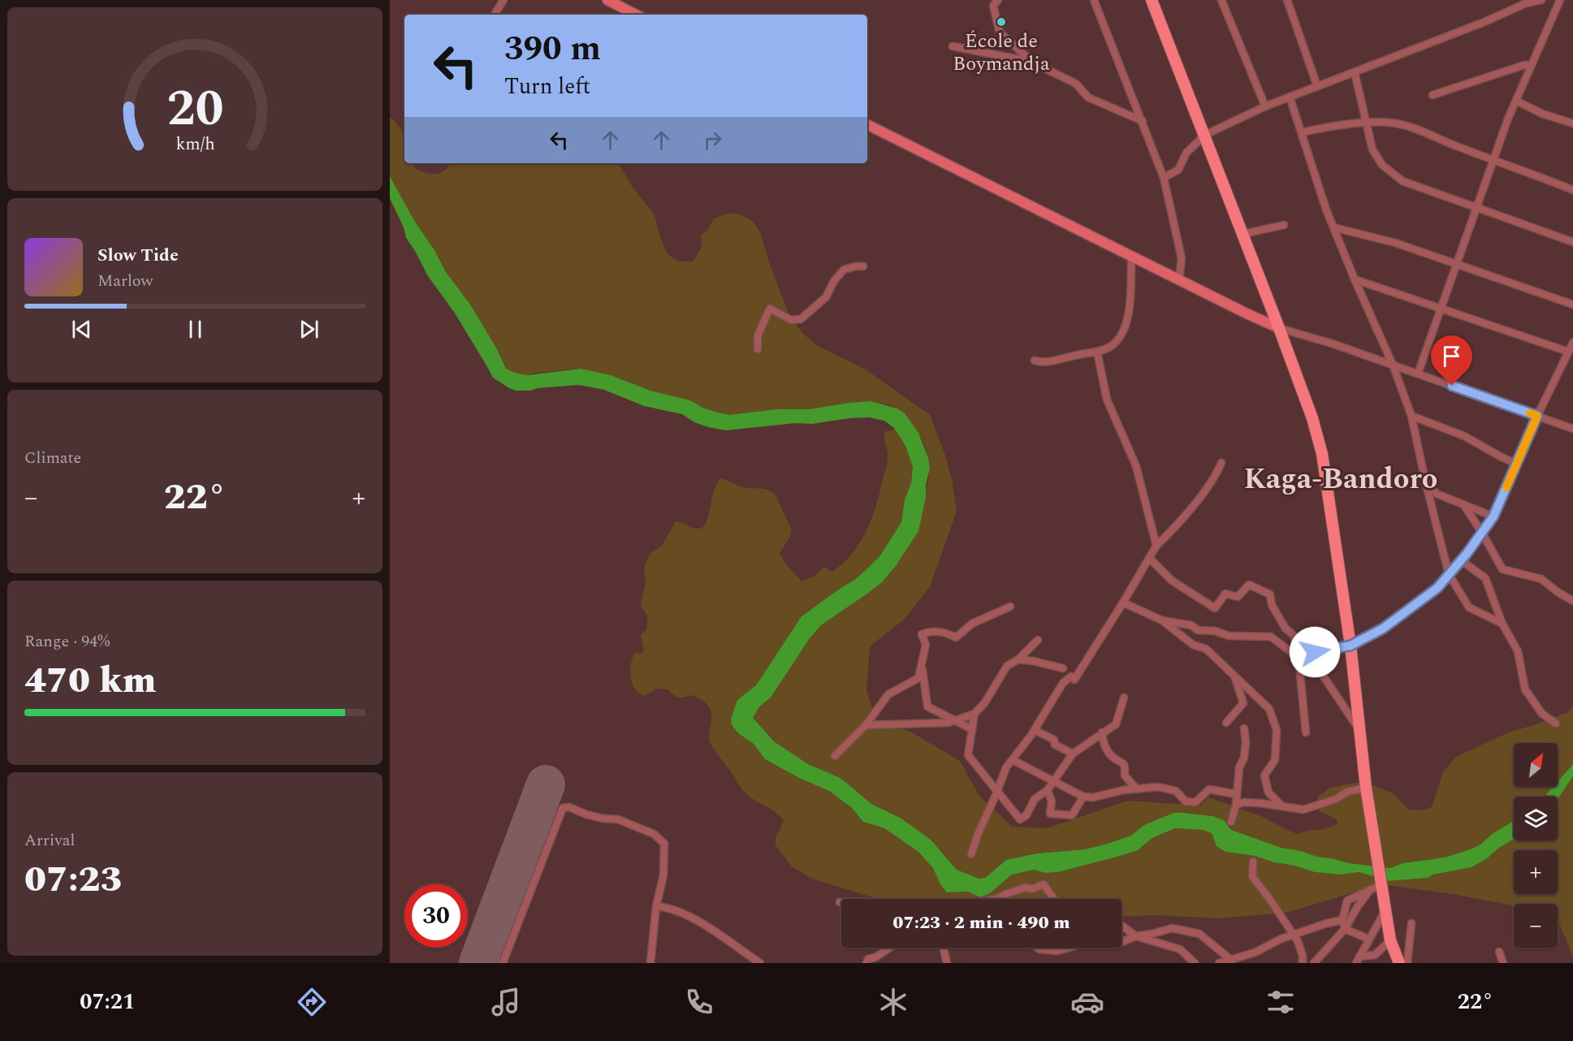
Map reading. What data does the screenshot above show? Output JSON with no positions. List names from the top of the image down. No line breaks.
{"districts":["Kaga-Bandoro"],"places":["École de Boymandja"],"north":"top right","page":{"turn":["390 m","Turn left"],"song":["Slow Tide","Marlow"],"tile":["Climate",["Range · 94%","470 km"],["Arrival","07:23"]],"heat":["−","22°","+"],"map_buttons":["+","−"],"limit":"30","trip":"07:23 · 2 min · 490 m","tabs":["07:21","22°"],"gauge":["20","km/h"]}}
